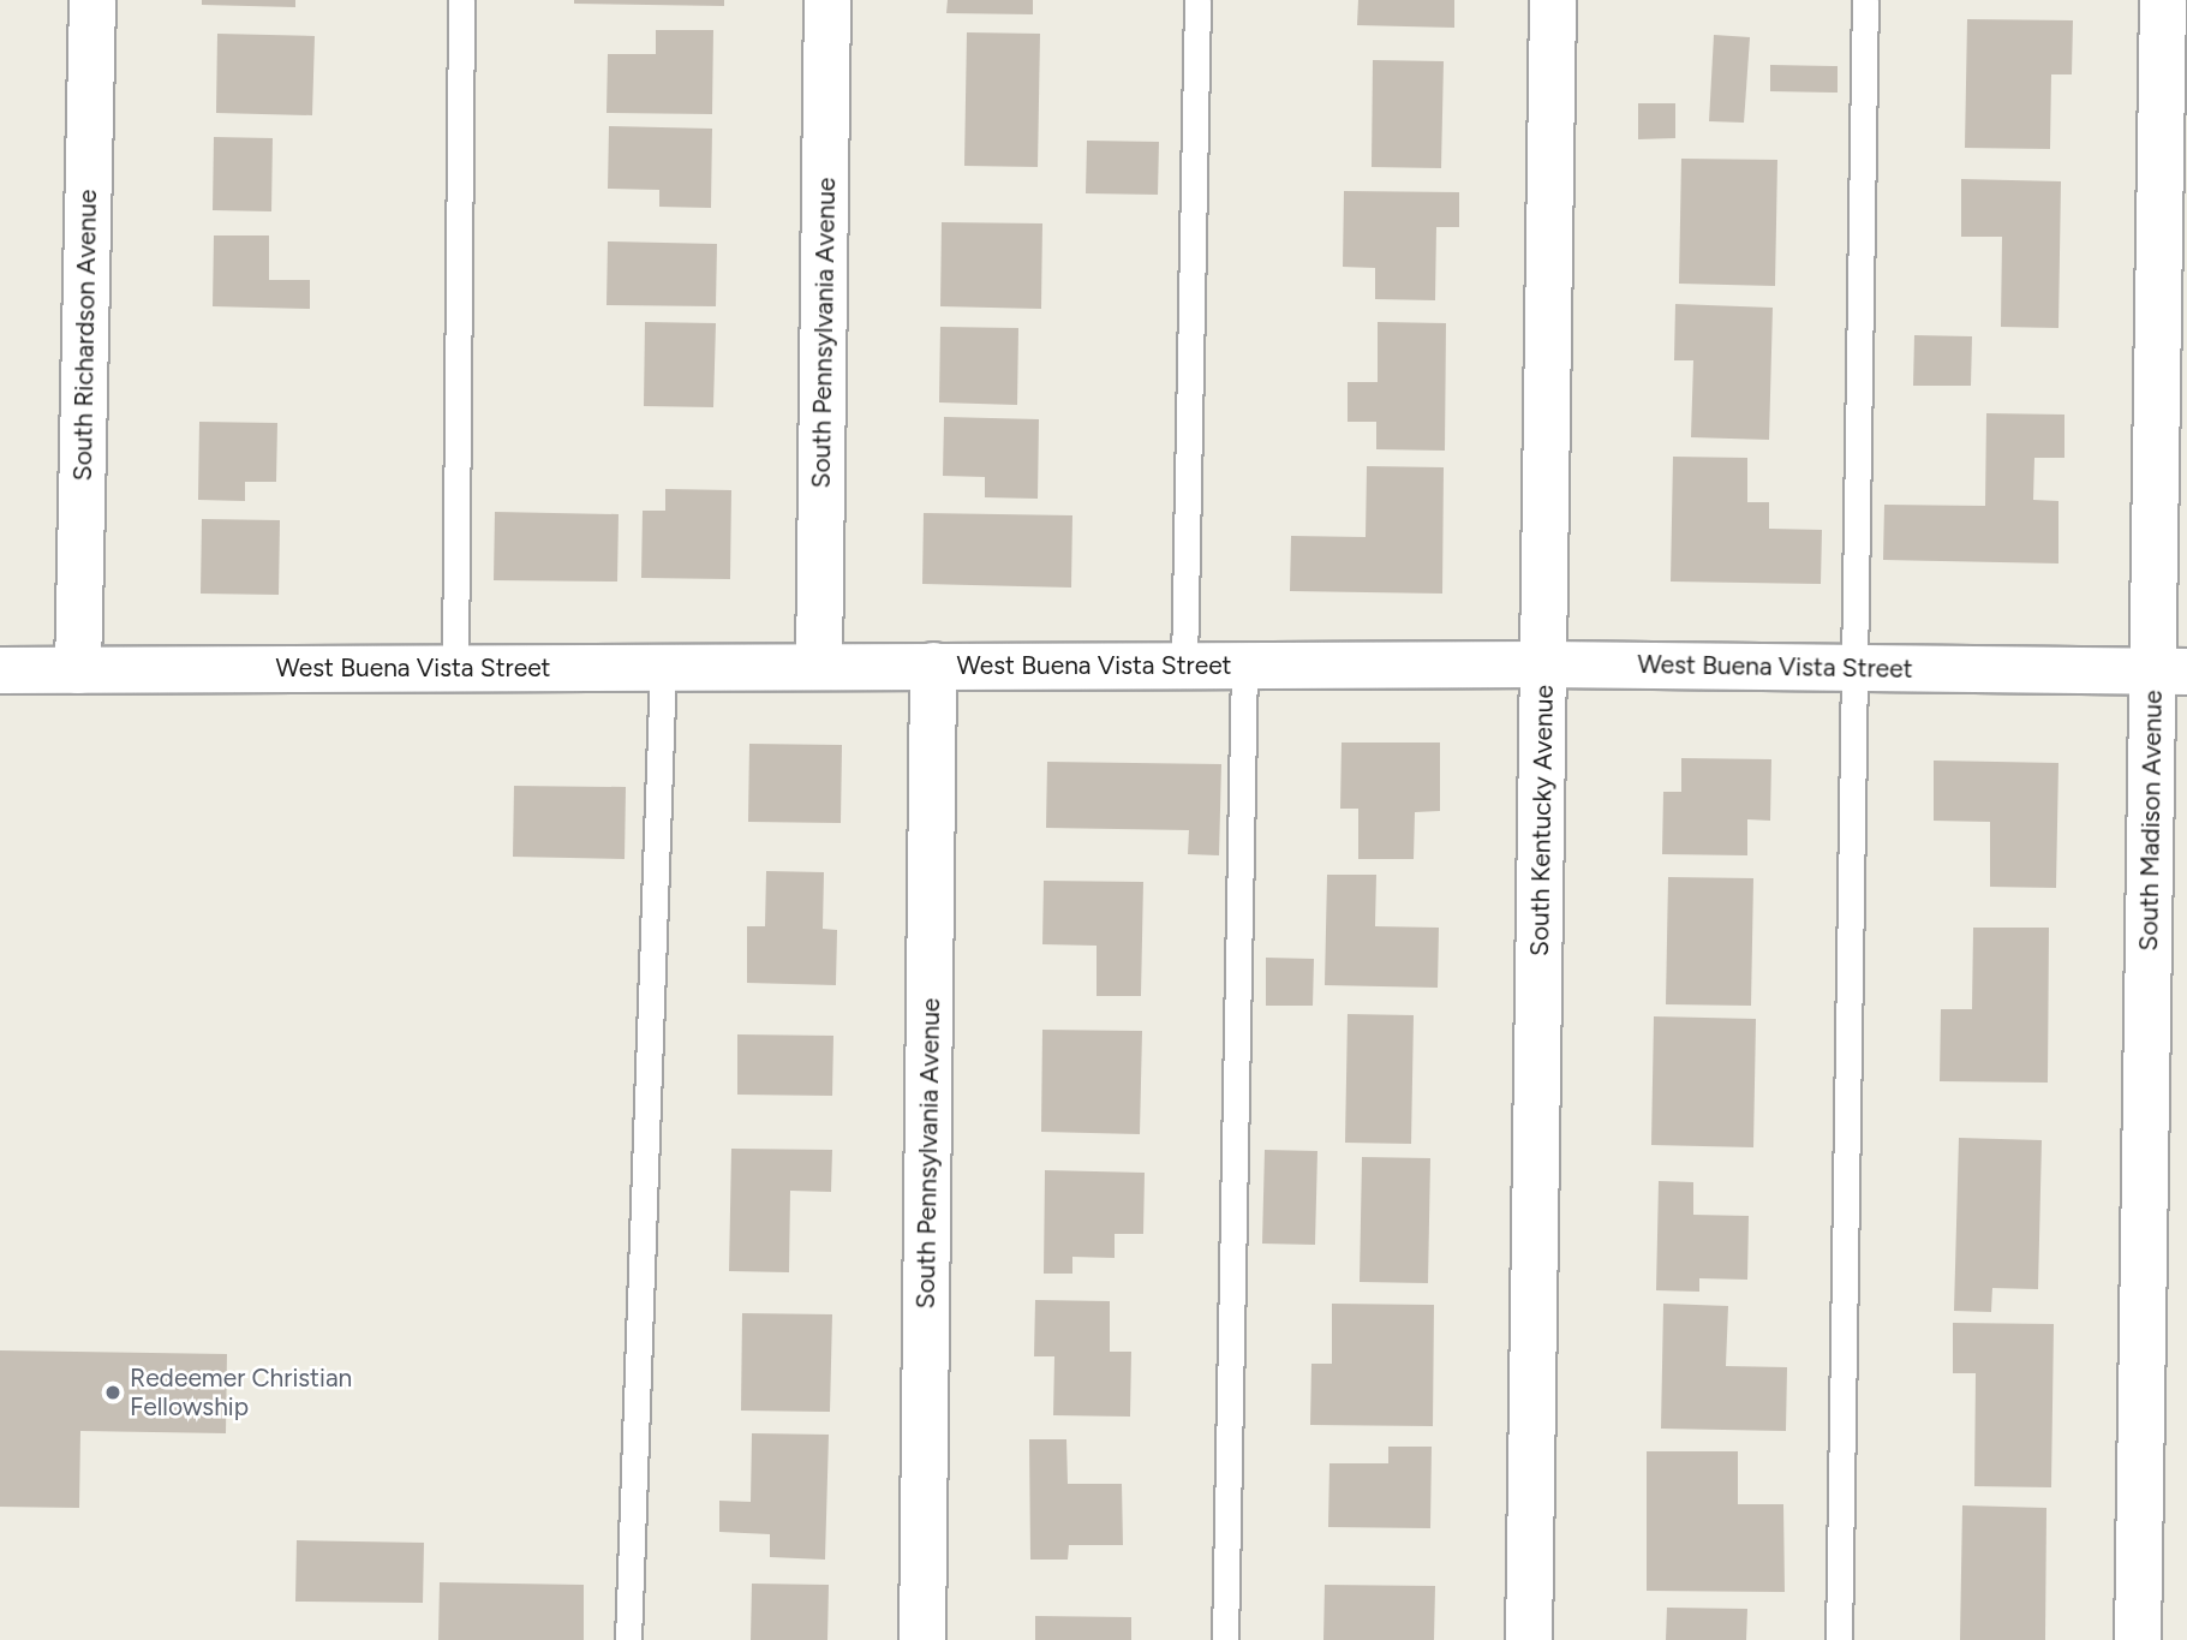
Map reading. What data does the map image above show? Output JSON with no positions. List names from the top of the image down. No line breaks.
{"streets":{"street":["South Pennsylvania Avenue","South Richardson Avenue","West Buena Vista Street","South Kentucky Avenue","South Madison Avenue"]},"crossings":[["South Pennsylvania Avenue","West Buena Vista Street"],["South Richardson Avenue","West Buena Vista Street"],["West Buena Vista Street","South Kentucky Avenue"],["West Buena Vista Street","South Madison Avenue"]],"places":["Redeemer Christian Fellowship"]}
